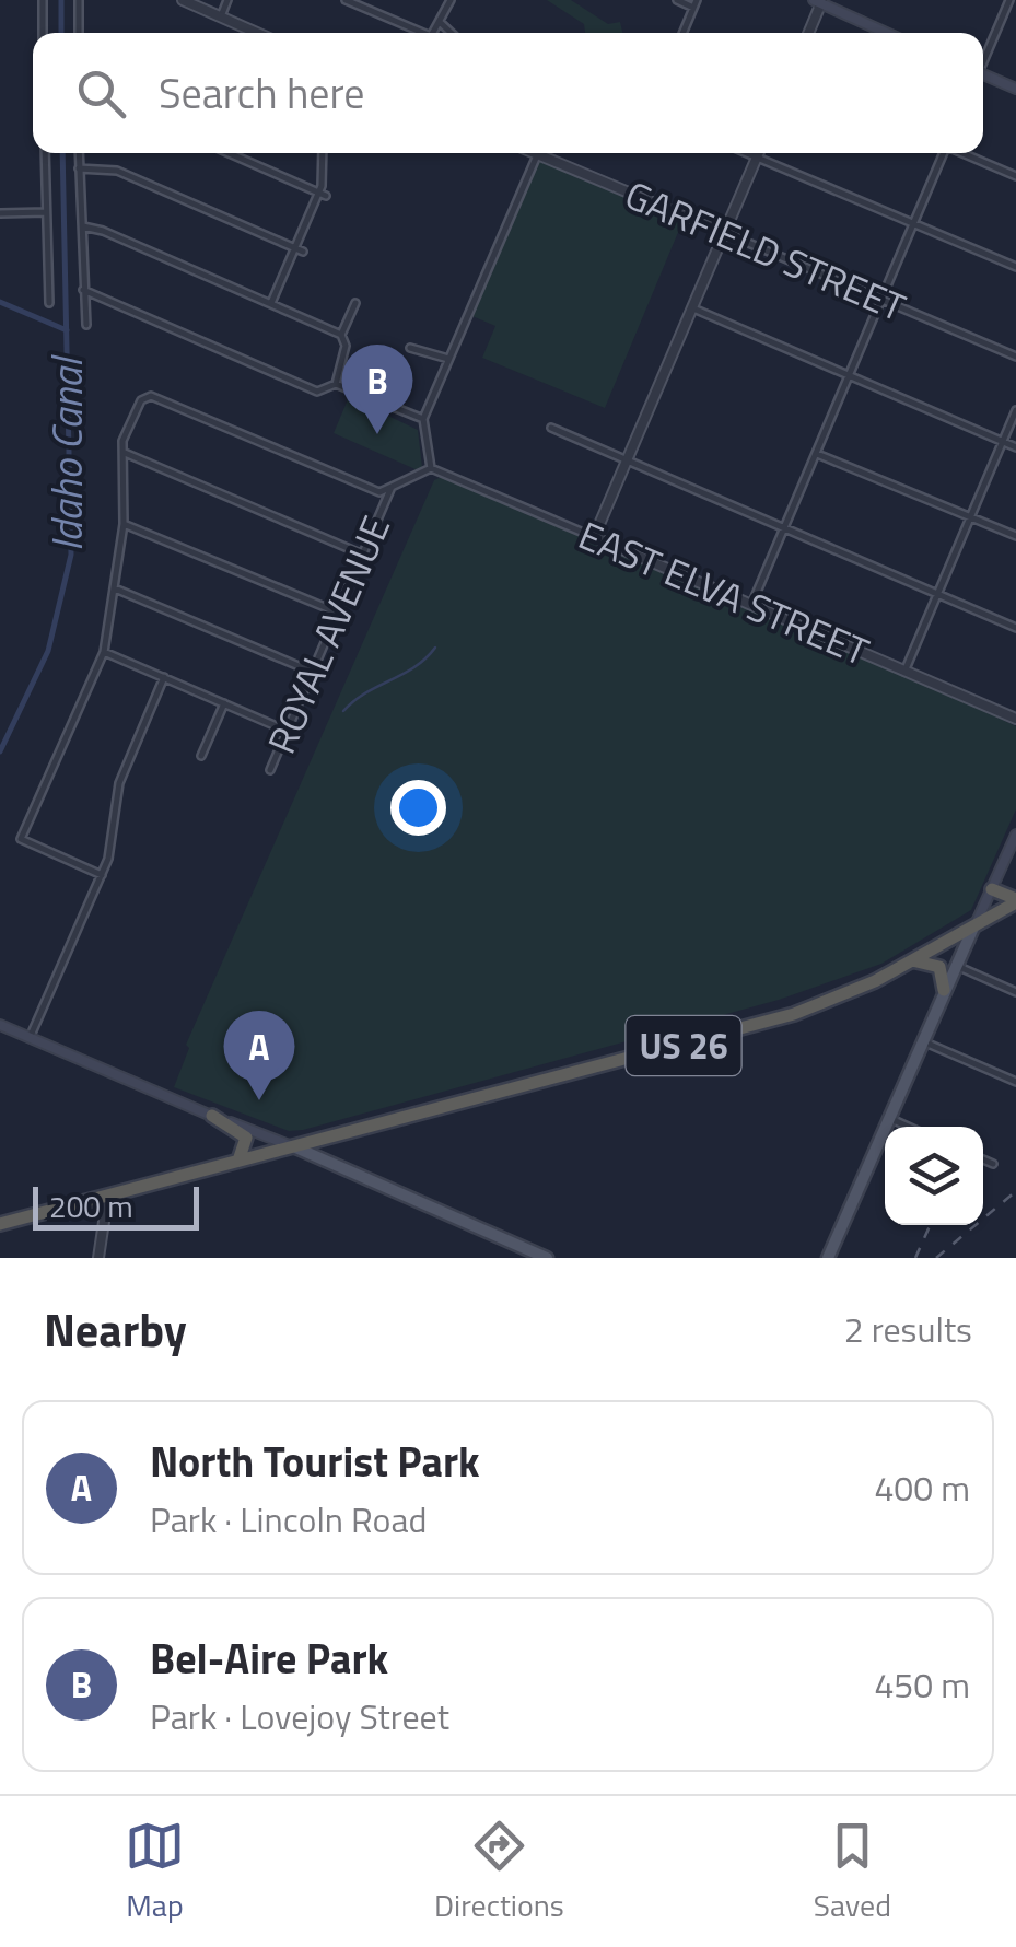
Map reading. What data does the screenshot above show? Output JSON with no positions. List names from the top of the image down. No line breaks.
{"streets":{"highway":["US 26"],"street":["GARFIELD STREET","EAST ELVA STREET","ROYAL AVENUE"]},"crossings":[["EAST ELVA STREET","ROYAL AVENUE"]],"water":["Idaho Canal"],"scale_bar":"200 m","page":{"search":"Search here","pins":["B","A"],"scale":"200 m","heading":["Nearby","2 results"],"list":[{"mark":"A","name":"North Tourist Park","note":"Park · Lincoln Road","value":"400 m"},{"mark":"B","name":"Bel-Aire Park","note":"Park · Lovejoy Street","value":"450 m"}],"nav":["Map","Directions","Saved"]}}
